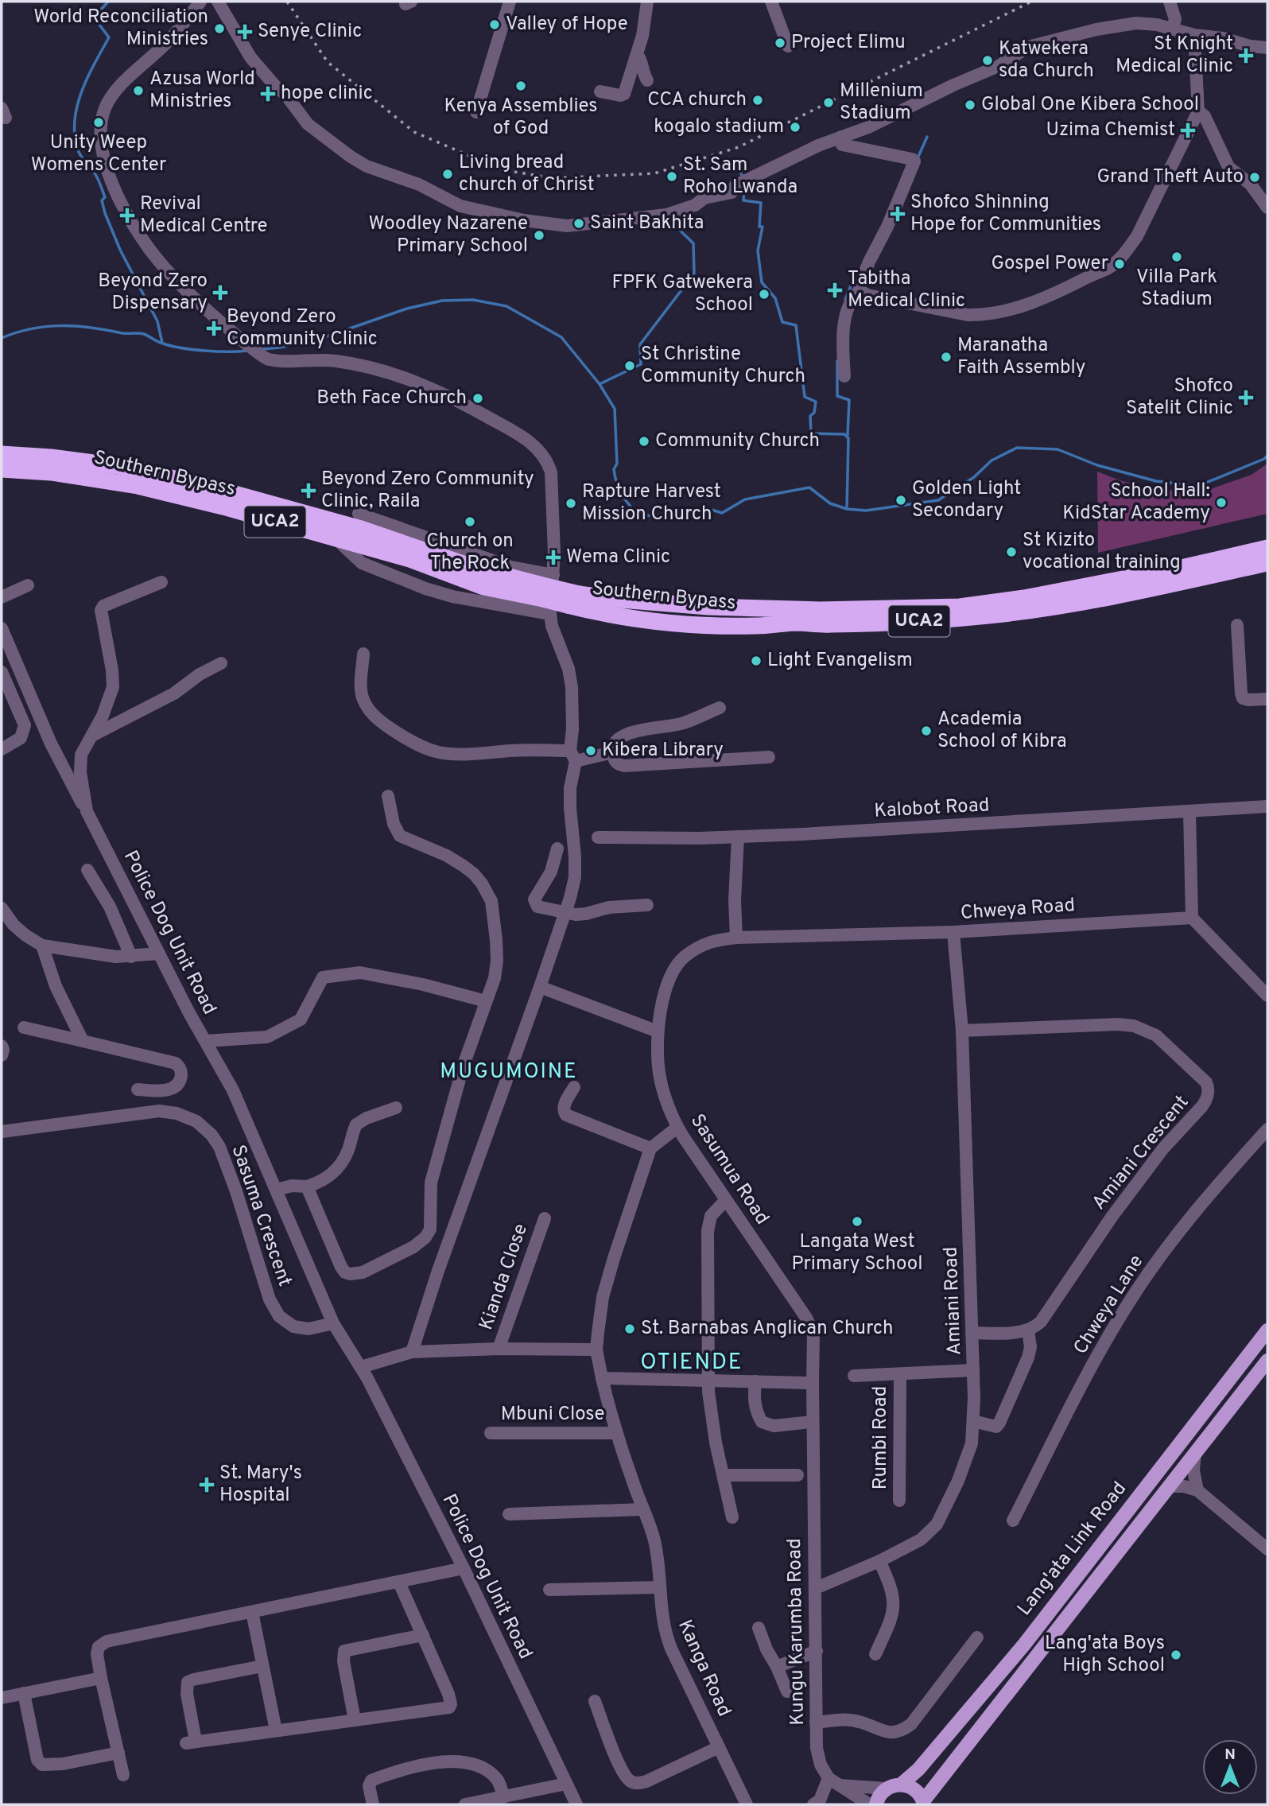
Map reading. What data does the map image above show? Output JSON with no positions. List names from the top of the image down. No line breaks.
{"streets":{"highway":["Southern Bypass","UCA2"],"main road":["Lang'ata Link Road"],"street":["Kalobot Road","Chweya Road","Police Dog Unit Road","Amiani Crescent","Sasumua Road","Sasuma Crescent","Kianda Close","Amiani Road","Chweya Lane","Mbuni Close","Rumbi Road","Kungu Karumba Road","Kanga Road"]},"crossings":[["Chweya Road","Sasumua Road"],["Chweya Road","Amiani Road"],["Police Dog Unit Road","Sasuma Crescent"],["Amiani Crescent","Amiani Road"],["Sasumua Road","Kungu Karumba Road"],["Amiani Road","Rumbi Road"],["Amiani Road","Kungu Karumba Road"],["Mbuni Close","Kanga Road"]],"districts":["MUGUMOINE","OTIENDE"],"places":{"other":["Valley of Hope","World Reconciliation Ministries","Project Elimu","Katwekera sda Church","Kenya Assemblies of God","Azusa World Ministries","CCA church","Millenium Stadium","Global One Kibera School","Unity Weep Womens Center","kogalo stadium","Living bread church of Christ","St. Sam Roho Lwanda","Grand Theft Auto","Saint Bakhita","Woodley Nazarene Primary School","Villa Park Stadium","Gospel Power","FPFK Gatwekera School","Maranatha Faith Assembly","St Christine Community Church","Beth Face Church","Community Church","Golden Light Secondary","School Hall: KidStar Academy","Rapture Harvest Mission Church","Church on The Rock","St Kizito vocational training","Light Evangelism","Academia School of Kibra","Kibera Library","Langata West Primary School","St. Barnabas Anglican Church","Lang'ata Boys High School"],"health":["Senye Clinic","St Knight Medical Clinic","hope clinic","Uzima Chemist","Shofco Shinning Hope for Communities","Revival Medical Centre","Tabitha Medical Clinic","Beyond Zero Dispensary","Beyond Zero Community Clinic","Shofco Satelit Clinic","Beyond Zero Community Clinic, Raila","Wema Clinic","St. Mary's Hospital"]},"north":"top"}
